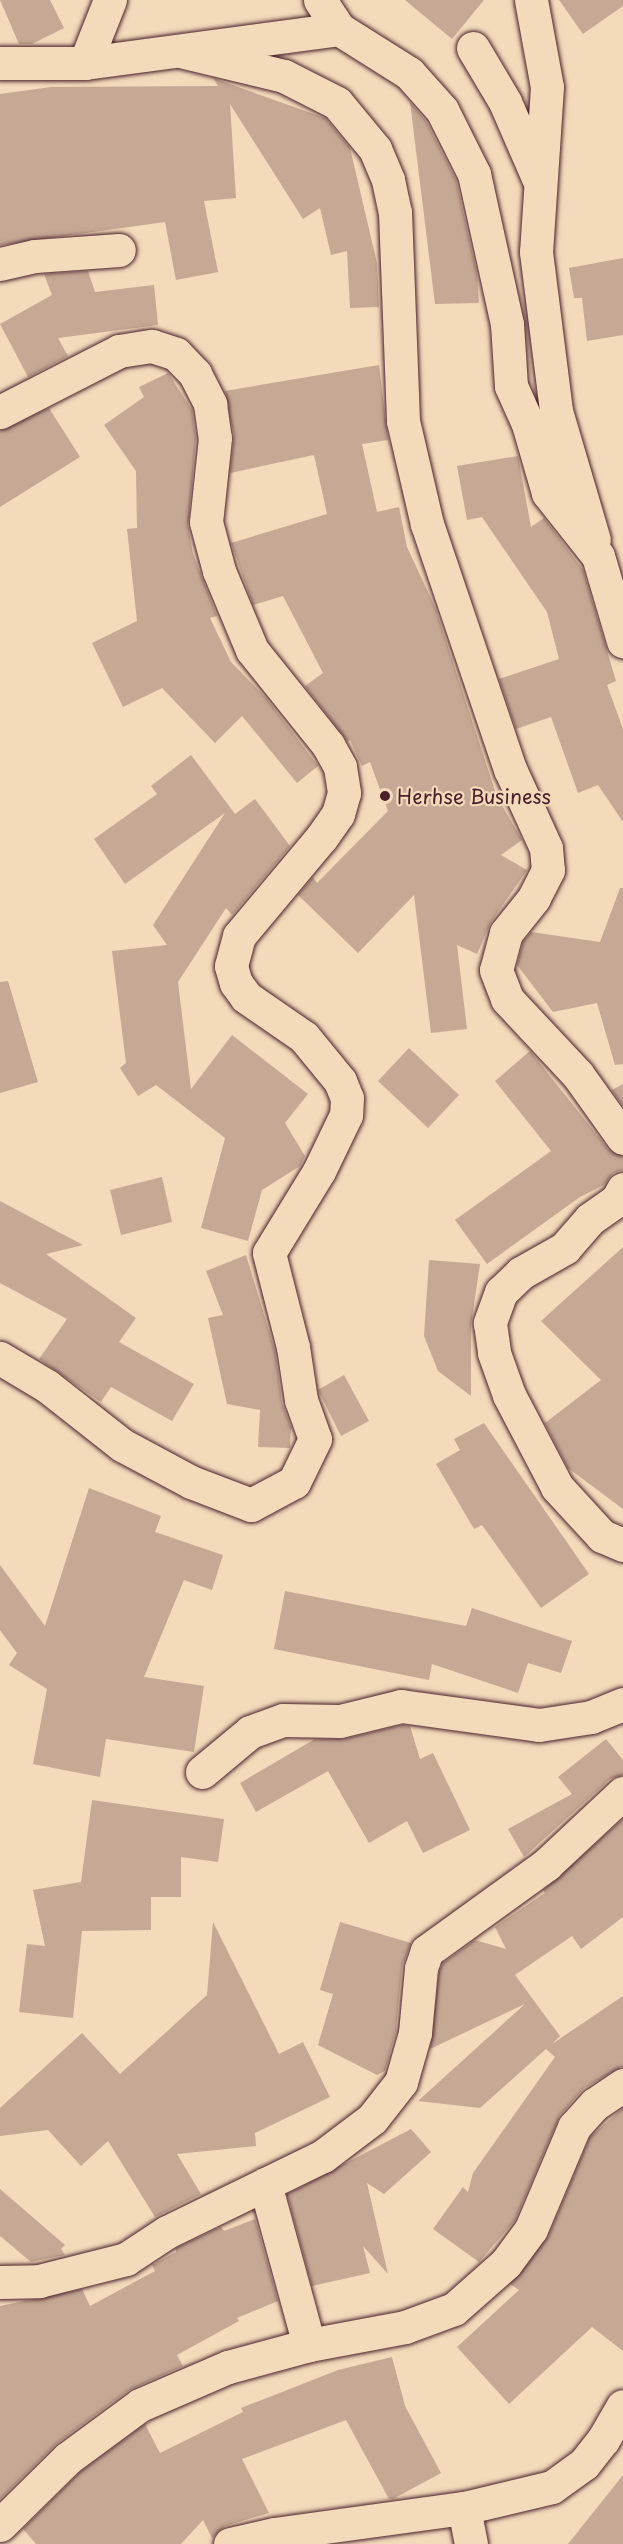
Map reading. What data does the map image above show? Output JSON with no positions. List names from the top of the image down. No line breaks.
{"places":["Herhse Business"]}
